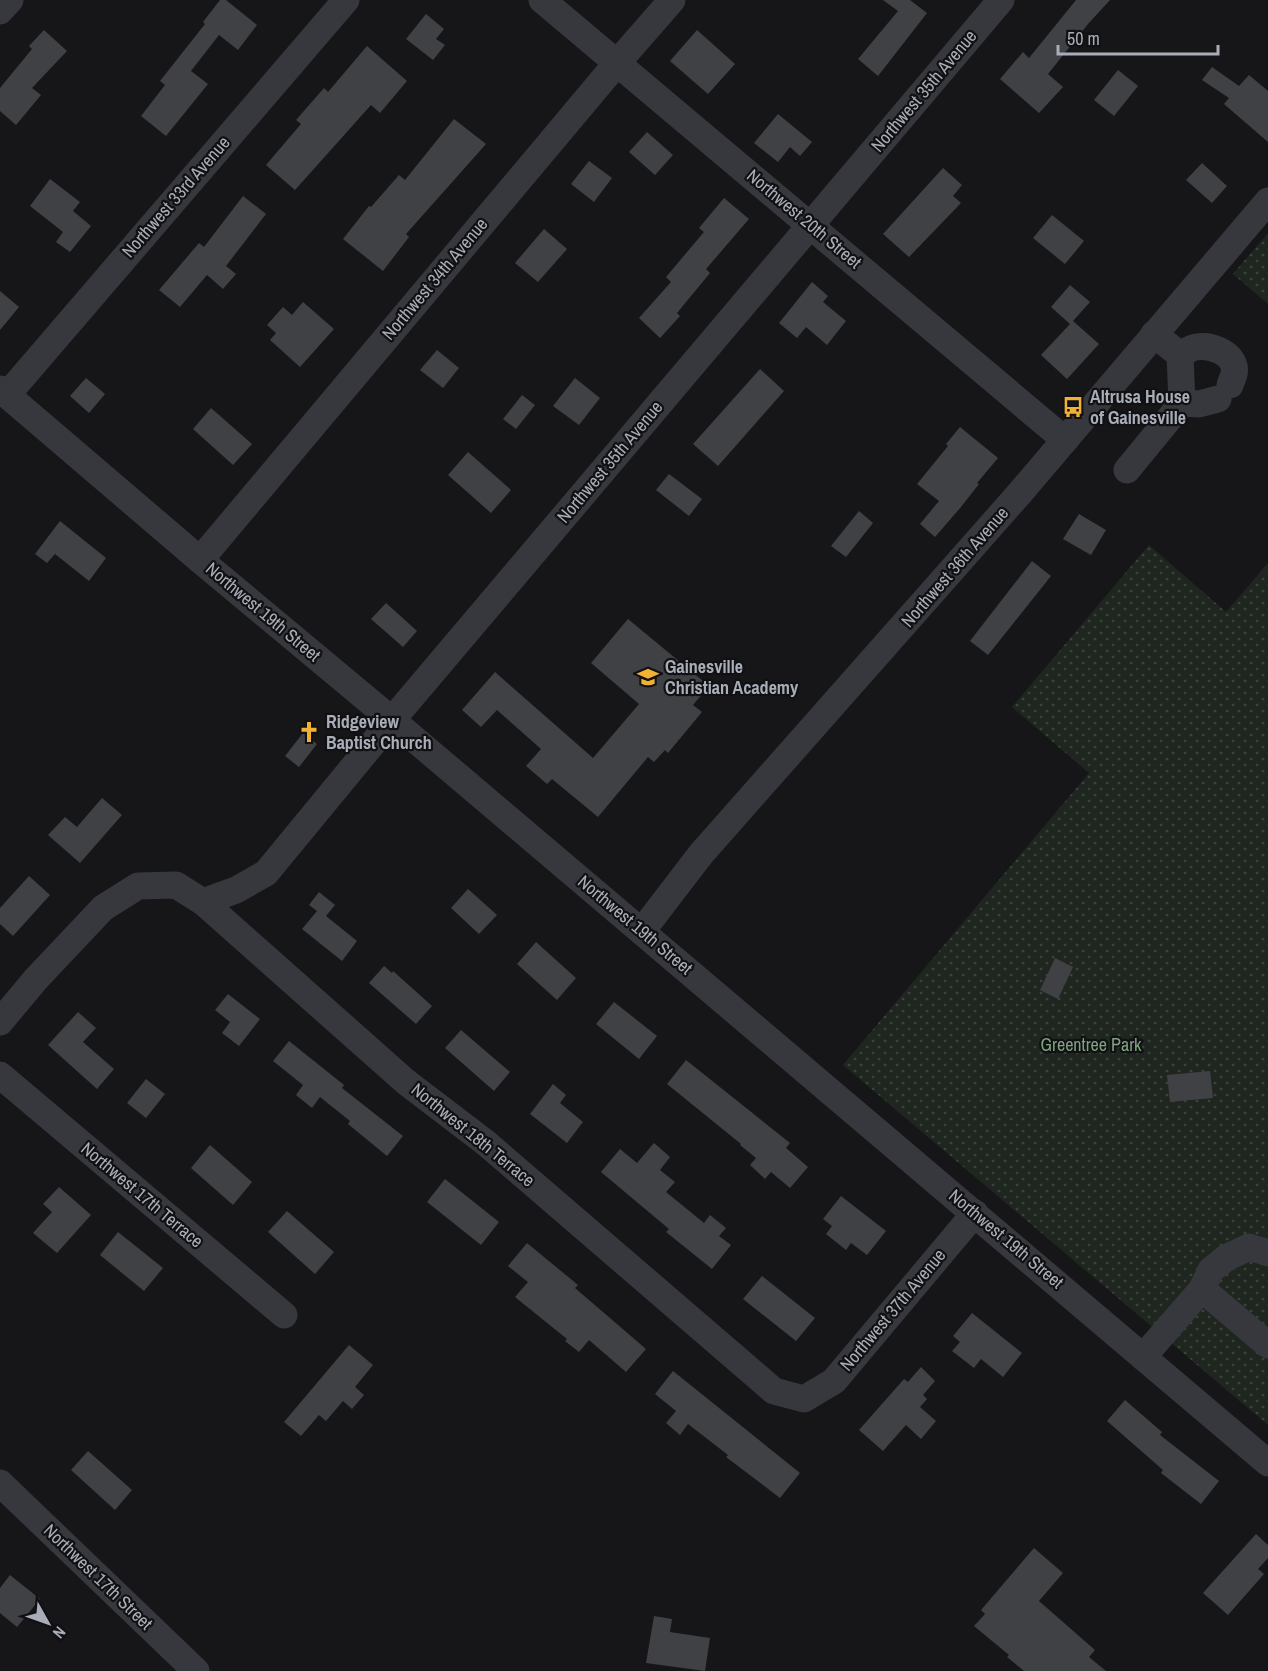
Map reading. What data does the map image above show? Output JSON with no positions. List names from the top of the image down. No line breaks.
{"streets":{"street":["Northwest 35th Avenue","Northwest 33rd Avenue","Northwest 20th Street","Northwest 34th Avenue","Northwest 36th Avenue","Northwest 19th Street","Northwest 18th Terrace","Northwest 17th Terrace","Northwest 37th Avenue","Northwest 17th Street"]},"crossings":[["Northwest 35th Avenue","Northwest 20th Street"],["Northwest 35th Avenue","Northwest 19th Street"],["Northwest 35th Avenue","Northwest 18th Terrace"],["Northwest 33rd Avenue","Northwest 19th Street"],["Northwest 20th Street","Northwest 34th Avenue"],["Northwest 20th Street","Northwest 36th Avenue"],["Northwest 34th Avenue","Northwest 19th Street"],["Northwest 36th Avenue","Northwest 19th Street"],["Northwest 19th Street","Northwest 37th Avenue"],["Northwest 18th Terrace","Northwest 37th Avenue"]],"parks":["Greentree Park"],"places":{"bus stop":["Altrusa House of Gainesville"],"school or university":["Gainesville Christian Academy"],"church":["Ridgeview Baptist Church"]},"scale_bar":"50 m","north":"bottom right"}
